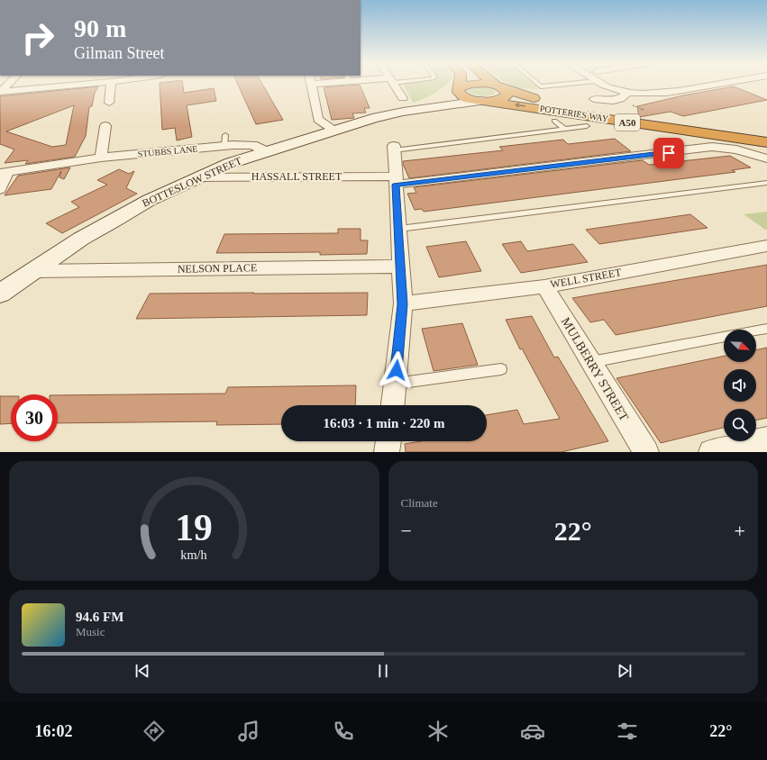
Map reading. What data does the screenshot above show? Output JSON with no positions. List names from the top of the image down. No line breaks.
{"streets":{"highway":["POTTERIES WAY","A50"],"street":["STUBBS LANE","HASSALL STREET","BOTTESLOW STREET","NELSON PLACE","WELL STREET","MULBERRY STREET"]},"crossings":[["POTTERIES WAY","BOTTESLOW STREET"],["STUBBS LANE","BOTTESLOW STREET"],["HASSALL STREET","BOTTESLOW STREET"],["BOTTESLOW STREET","NELSON PLACE"],["WELL STREET","MULBERRY STREET"]],"north":"bottom right","page":{"turn":["90 m","Gilman Street"],"limit":"30","trip":"16:03 · 1 min · 220 m","tile":"Climate","heat":["−","22°","+"],"song":["94.6 FM","Music"],"tabs":["16:02","22°"],"gauge":["19","km/h"]}}
